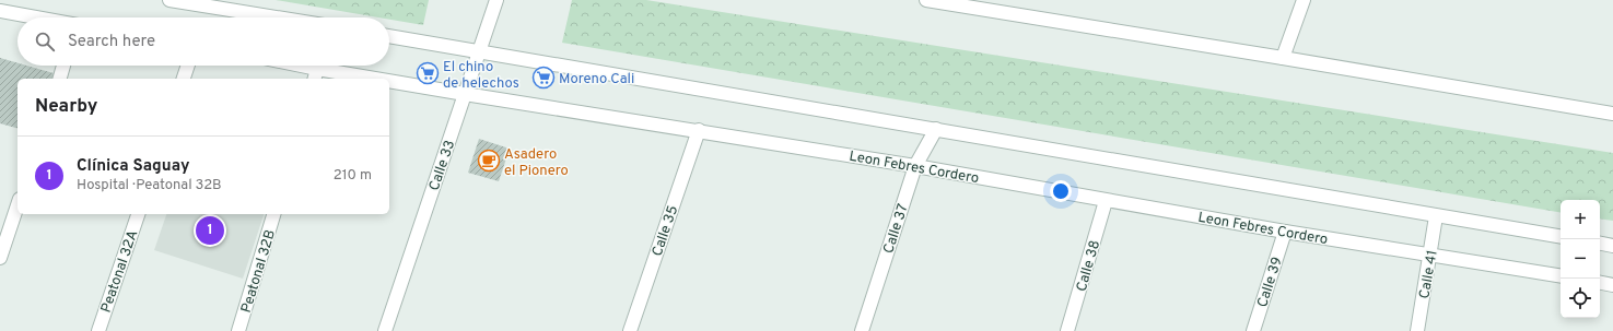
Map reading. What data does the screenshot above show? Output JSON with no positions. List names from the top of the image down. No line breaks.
{"streets":{"street":["Calle 33","Leon Febres Cordero","Calle 37","Calle 35","Calle 38","Peatonal 32A","Peatonal 32B","Calle 41","Calle 39"]},"crossings":[["Calle 33","Leon Febres Cordero"],["Leon Febres Cordero","Calle 37"],["Leon Febres Cordero","Calle 35"],["Leon Febres Cordero","Calle 38"],["Leon Febres Cordero","Calle 41"],["Leon Febres Cordero","Calle 39"]],"places":{"supermarket":["El chino de helechos","Moreno Cali"],"cafe":["Asadero el Pionero"]},"page":{"search":"Search here","heading":"Nearby","list":[{"mark":"1","name":"Clínica Saguay","note":"Hospital · Peatonal 32B","value":"210 m"}],"map_buttons":["+","−"],"pins":"1"}}
